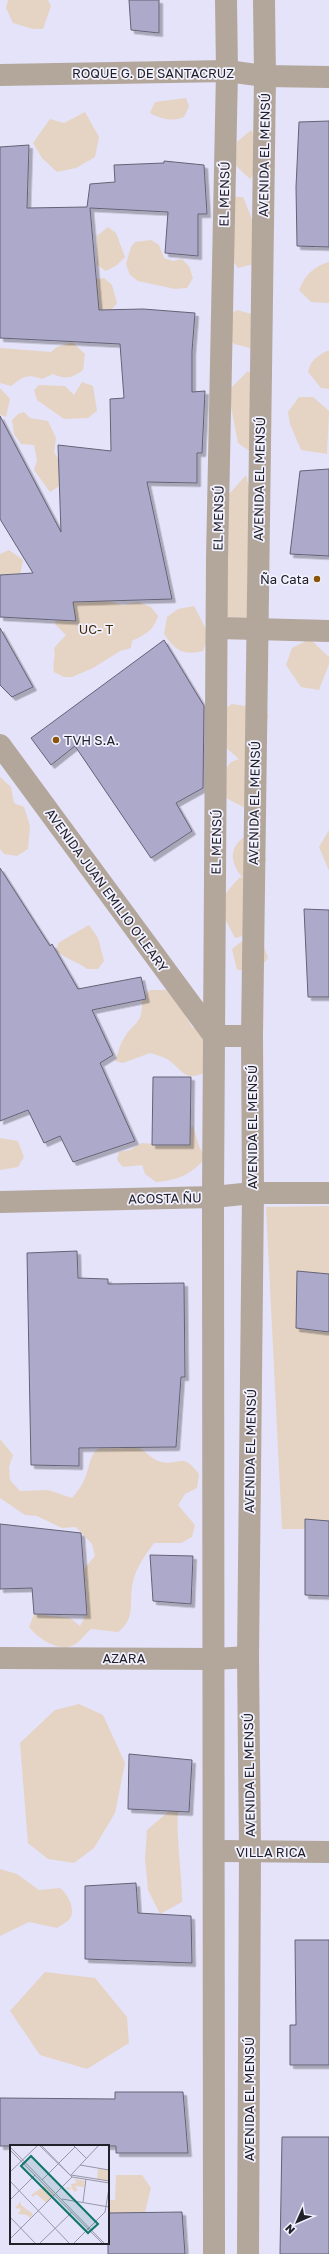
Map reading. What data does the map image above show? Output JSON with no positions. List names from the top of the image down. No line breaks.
{"streets":{"street":["ROQUE G. DE SANTACRUZ","AVENIDA EL MENSÚ","EL MENSÚ","AVENIDA JUAN EMILIO O'LEARY","ACOSTA ÑU","AZARA","VILLA RICA"]},"crossings":[["ROQUE G. DE SANTACRUZ","AVENIDA EL MENSÚ"],["ROQUE G. DE SANTACRUZ","EL MENSÚ"],["AVENIDA EL MENSÚ","ACOSTA ÑU"],["AVENIDA EL MENSÚ","AZARA"],["AVENIDA EL MENSÚ","VILLA RICA"],["EL MENSÚ","AVENIDA JUAN EMILIO O'LEARY"]],"parks":["UC- T"],"places":["Ña Cata","TVH S.A."],"north":"bottom left"}
